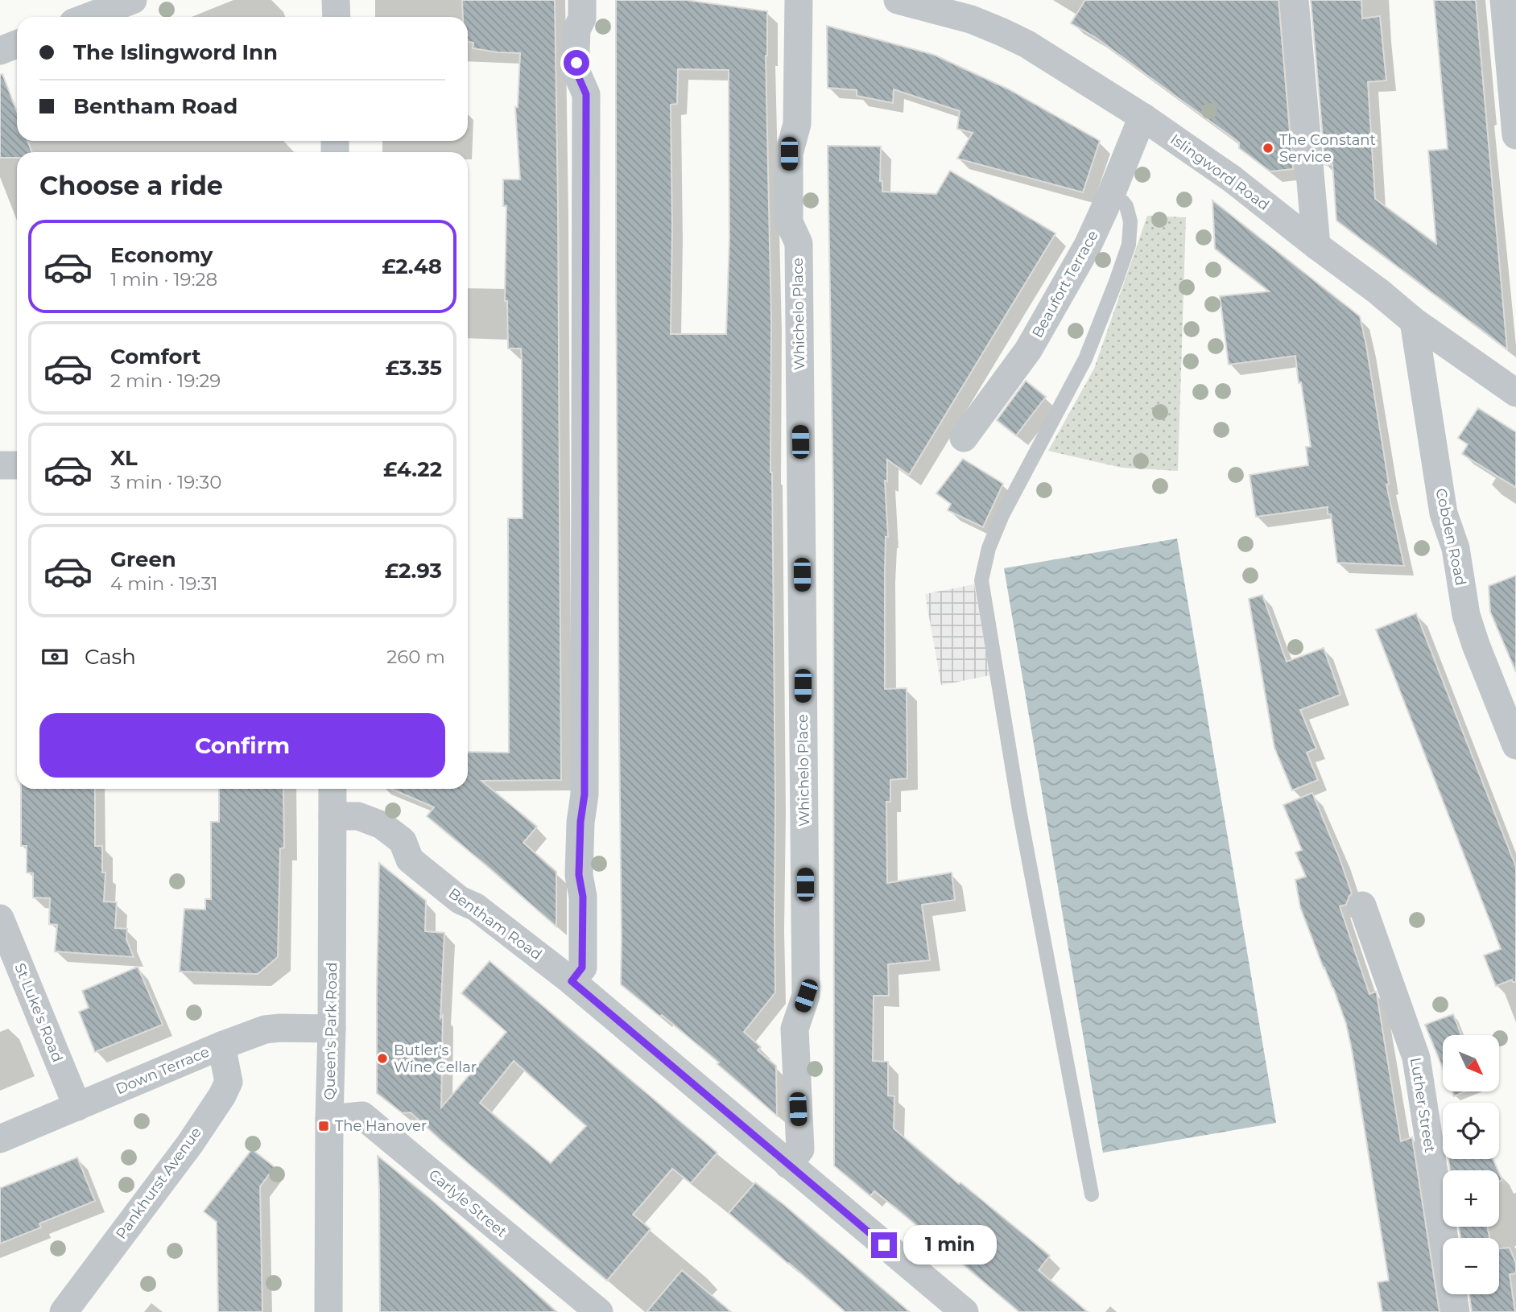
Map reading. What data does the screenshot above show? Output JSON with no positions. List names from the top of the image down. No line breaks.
{"streets":{"street":["Islingword Road","Beaufort Terrace","Whichelo Place","Cobden Road","Bentham Road","St Luke's Road","Queen's Park Road","Down Terrace","Luther Street","Pankhurst Avenue","Carlyle Street"]},"crossings":[["Islingword Road","Beaufort Terrace"],["Islingword Road","Cobden Road"],["Whichelo Place","Bentham Road"],["Bentham Road","Queen's Park Road"],["St Luke's Road","Down Terrace"],["Queen's Park Road","Down Terrace"],["Queen's Park Road","Carlyle Street"],["Down Terrace","Pankhurst Avenue"]],"places":{"other":["The Constant Service","Butler's Wine Cellar"],"transit":["The Hanover"]},"north":"bottom right","page":{"banner":["The Islingword Inn","Bentham Road"],"heading":"Choose a ride","list":[{"name":"Economy","note":"1 min · 19:28","value":"£2.48"},{"name":"Comfort","note":"2 min · 19:29","value":"£3.35"},{"name":"XL","note":"3 min · 19:30","value":"£4.22"},{"name":"Green","note":"4 min · 19:31","value":"£2.93"}],"pay":["Cash","260 m"],"buttons":"Confirm","map_buttons":["+","−"],"bubble":"1 min"}}
